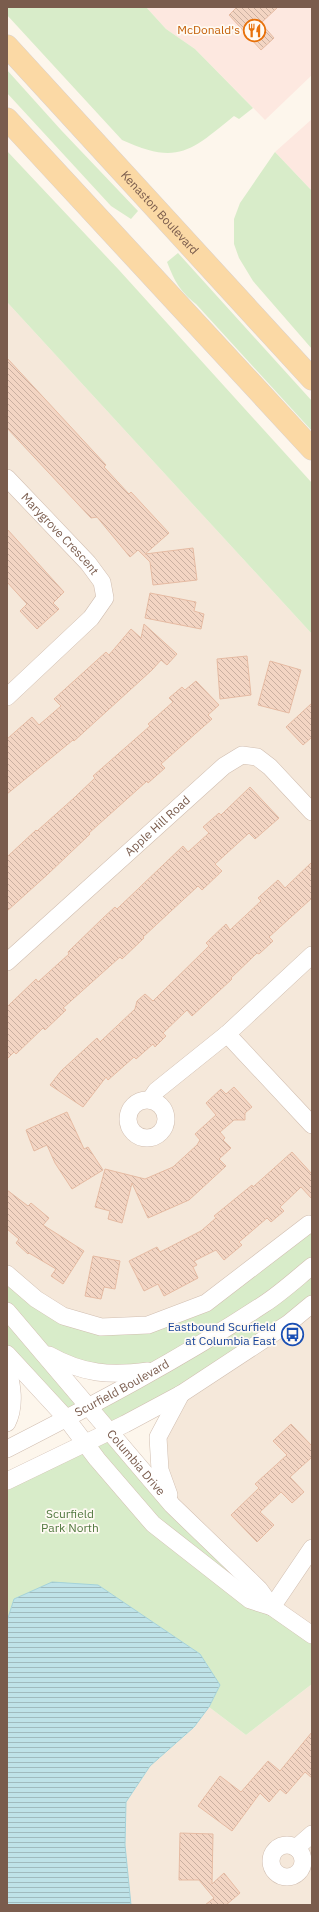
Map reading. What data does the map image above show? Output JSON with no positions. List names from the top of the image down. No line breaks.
{"streets":{"main road":["Kenaston Boulevard"],"street":["Marygrove Crescent","Apple Hill Road","Scurfield Boulevard","Columbia Drive"]},"crossings":[["Scurfield Boulevard","Columbia Drive"]],"parks":["Scurfield Park North"],"places":{"restaurant":["McDonald's"],"bus stop":["Eastbound Scurfield at Columbia East"]}}
